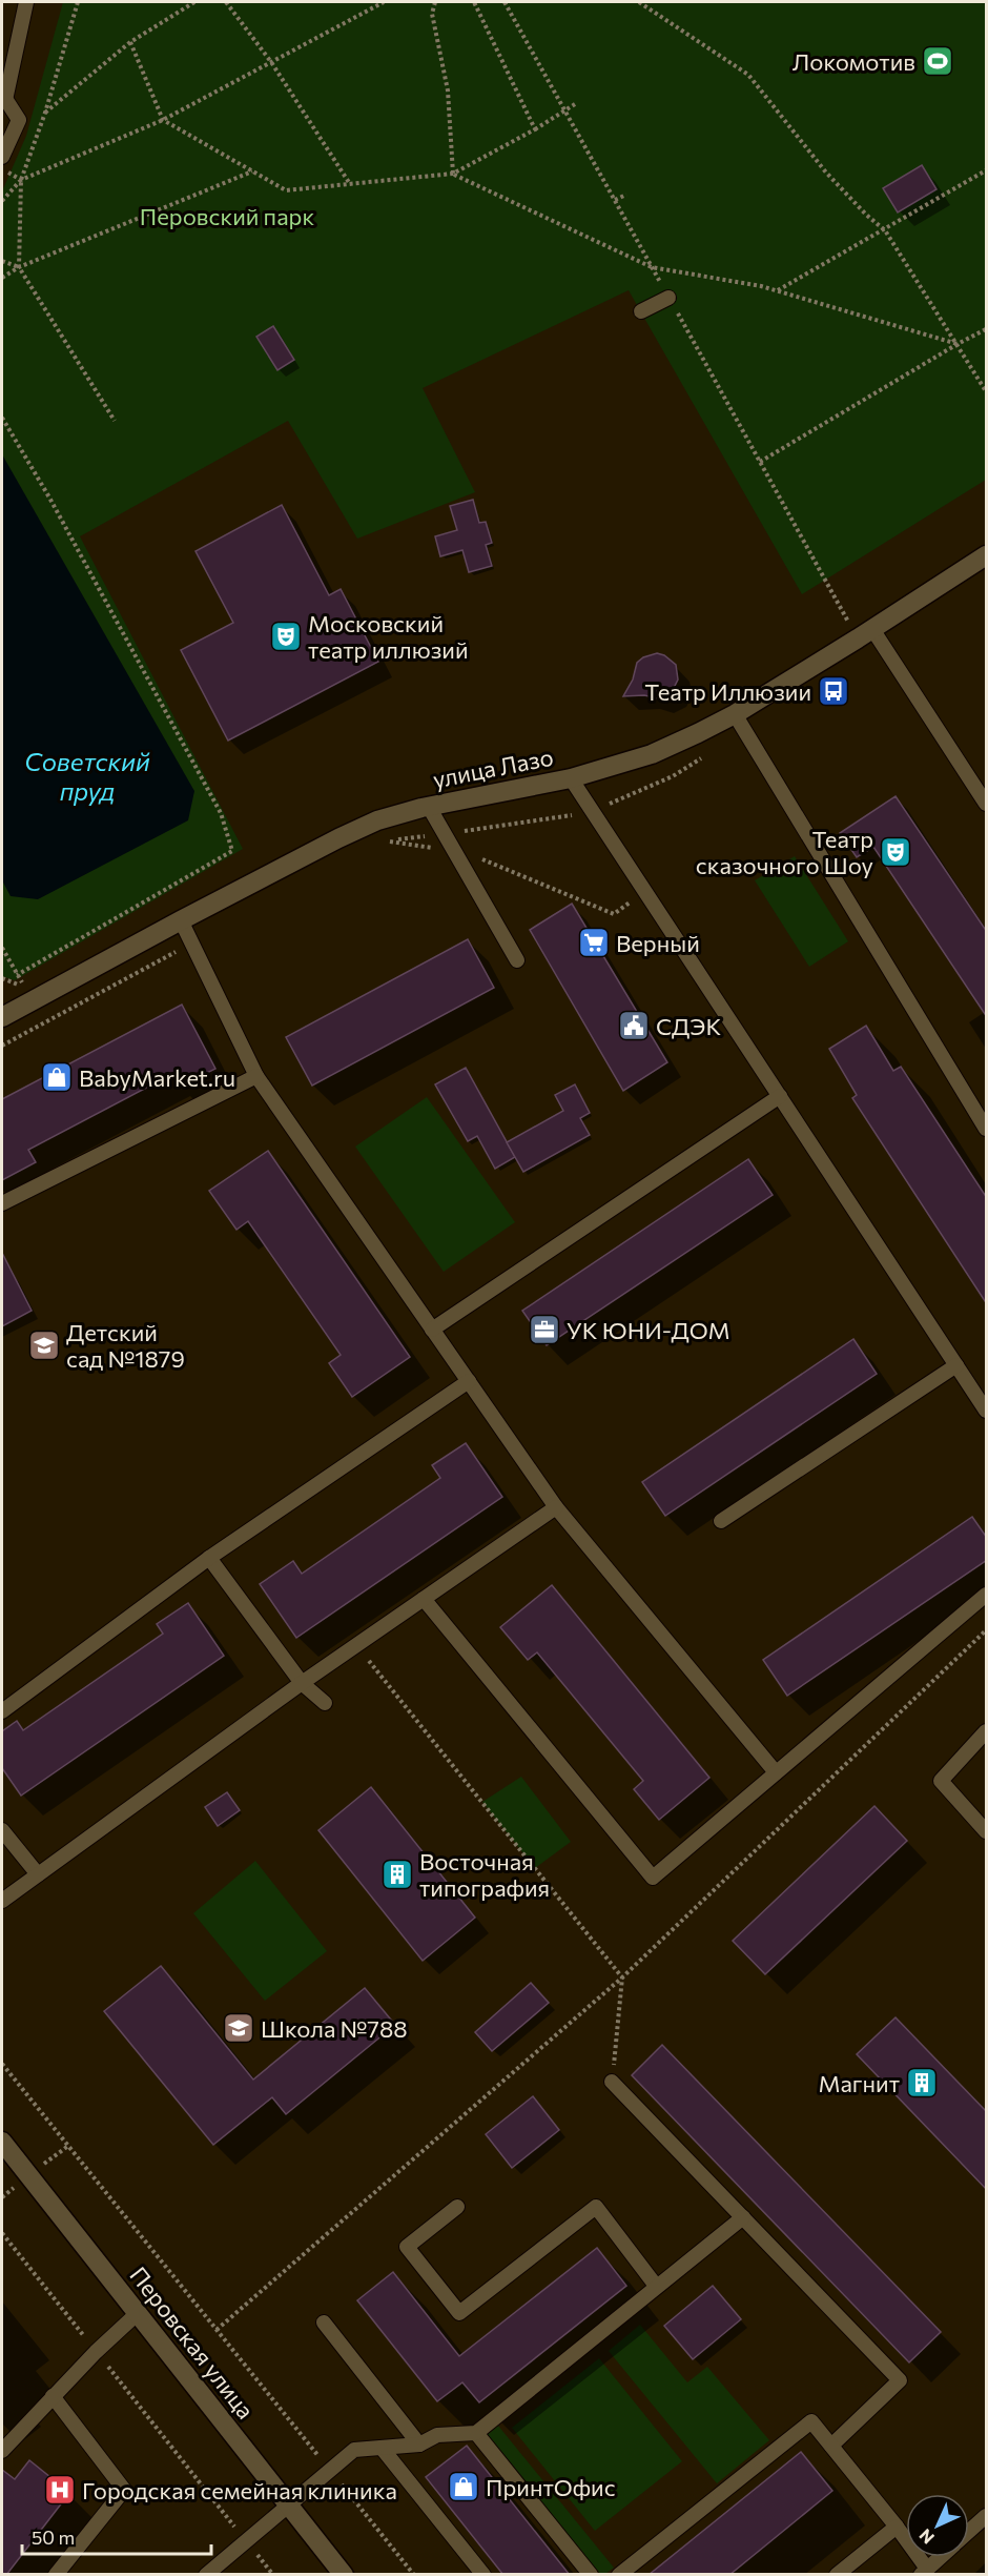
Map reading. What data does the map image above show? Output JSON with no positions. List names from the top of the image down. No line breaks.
{"streets":{"street":["улица Лазо","Перовская улица"]},"water":["Советский пруд"],"parks":["Перовский парк"],"places":{"sports":["Локомотив"],"theatre":["Московский театр иллюзий","Театр сказочного Шоу"],"bus stop":["Театр Иллюзии"],"supermarket":["Верный"],"public building":["СДЭК"],"shop":["BabyMarket.ru","ПринтОфис"],"office":["УК ЮНИ-ДОМ"],"school or university":["Детский сад №1879","Школа №788"],"building":["Восточная типография","Магнит"],"hospital":["Городская семейная клиника"]},"scale_bar":"50 m","north":"bottom left"}
